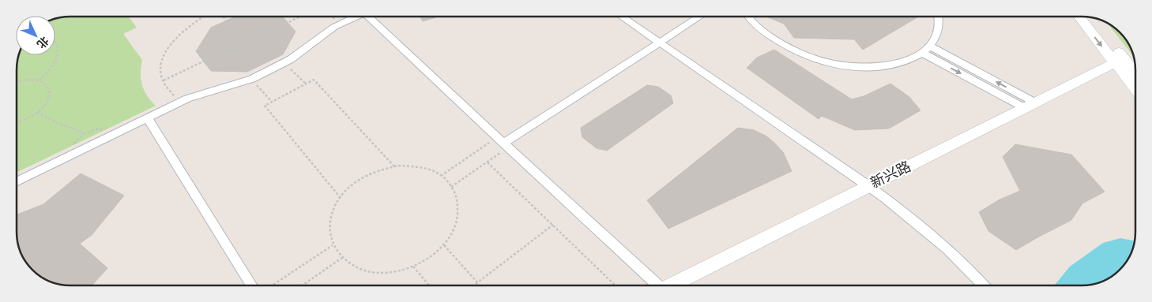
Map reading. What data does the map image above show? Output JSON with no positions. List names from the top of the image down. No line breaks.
{"streets":{"street":["新兴路"]},"north":"bottom right"}
